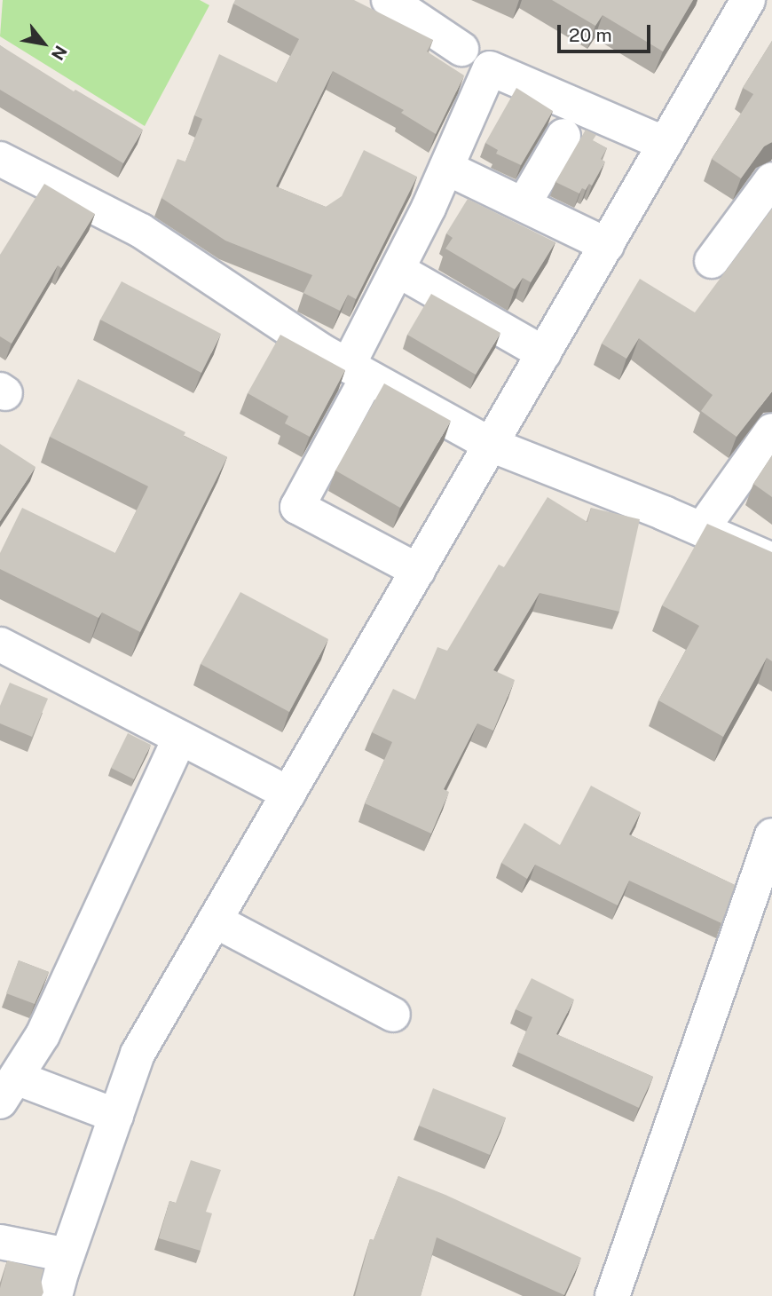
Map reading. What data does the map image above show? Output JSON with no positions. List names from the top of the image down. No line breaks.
{"scale_bar":"20 m","north":"bottom right"}
